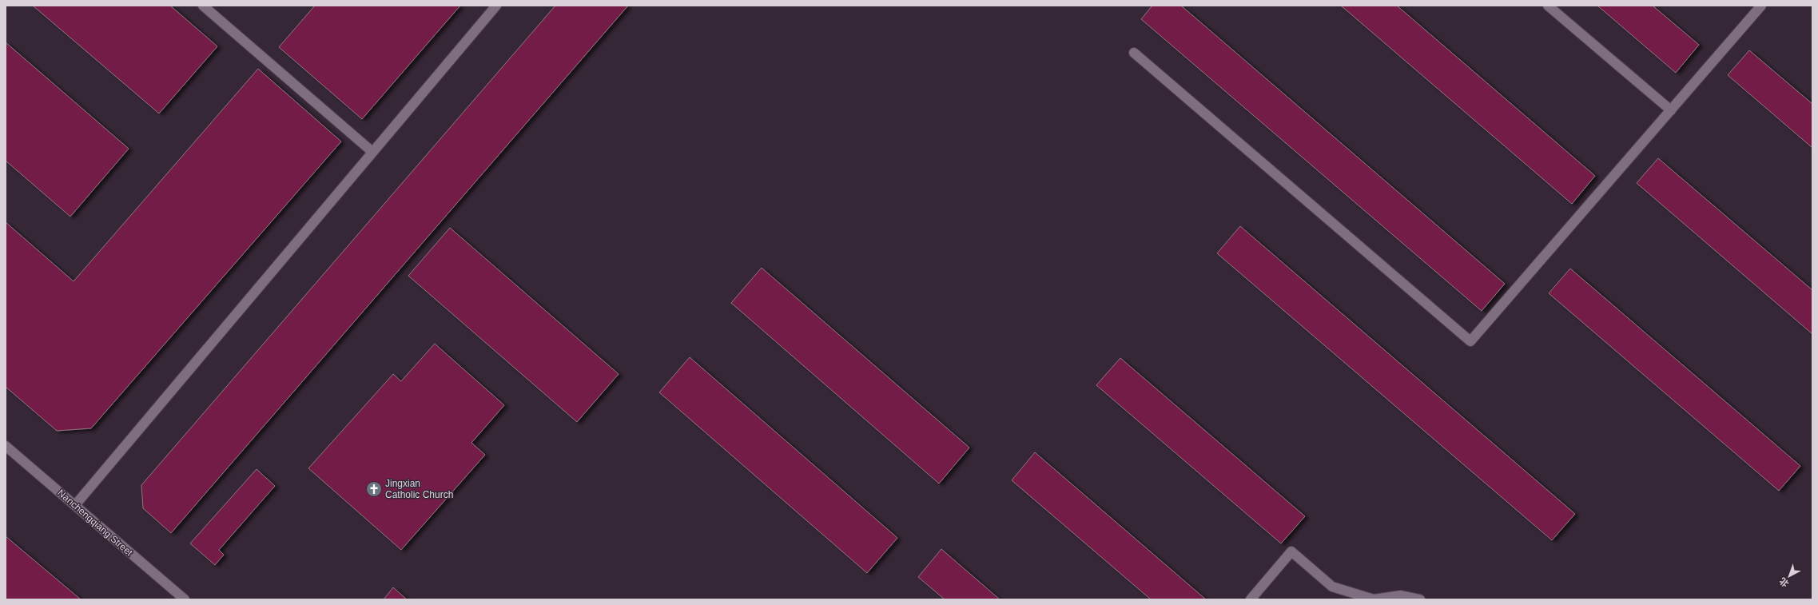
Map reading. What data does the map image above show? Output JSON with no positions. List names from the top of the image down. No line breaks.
{"streets":{"street":["Nanchengqiang Street"]},"places":{"church":["Jingxian Catholic Church"]},"north":"bottom left"}
